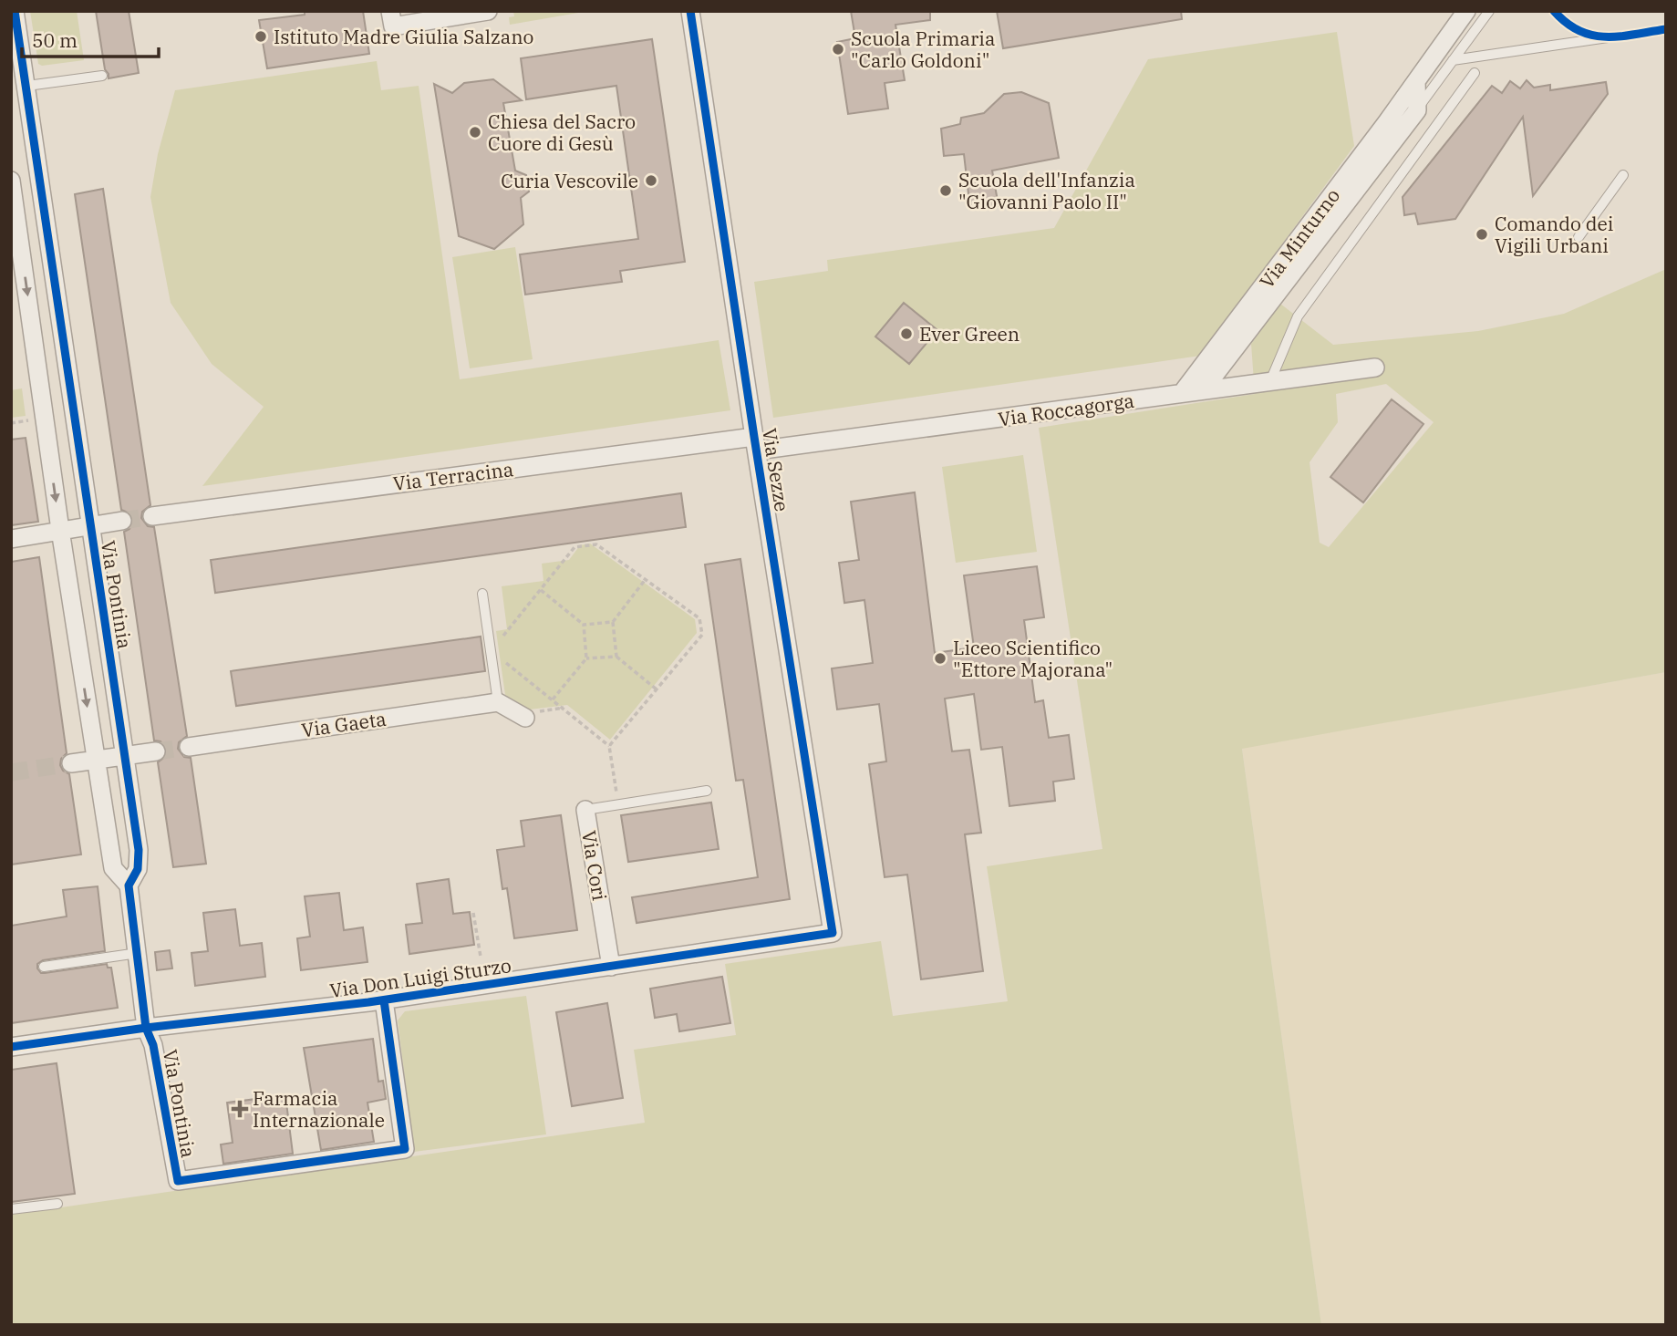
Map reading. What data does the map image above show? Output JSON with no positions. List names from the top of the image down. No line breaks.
{"streets":{"street":["Via Minturno","Via Roccagorga","Via Sezze","Via Terracina","Via Pontinia","Via Gaeta","Via Cori","Via Don Luigi Sturzo"]},"crossings":[["Via Minturno","Via Roccagorga"],["Via Roccagorga","Via Sezze"],["Via Roccagorga","Via Terracina"],["Via Sezze","Via Terracina"],["Via Sezze","Via Don Luigi Sturzo"],["Via Pontinia","Via Don Luigi Sturzo"],["Via Cori","Via Don Luigi Sturzo"]],"places":{"other":["Istituto Madre Giulia Salzano","Scuola Primaria \"Carlo Goldoni\"","Chiesa del Sacro Cuore di Gesù","Curia Vescovile","Scuola dell'Infanzia \"Giovanni Paolo II\"","Comando dei Vigili Urbani","Ever Green","Liceo Scientifico \"Ettore Majorana\""],"health":["Farmacia Internazionale"]},"scale_bar":"50 m"}
